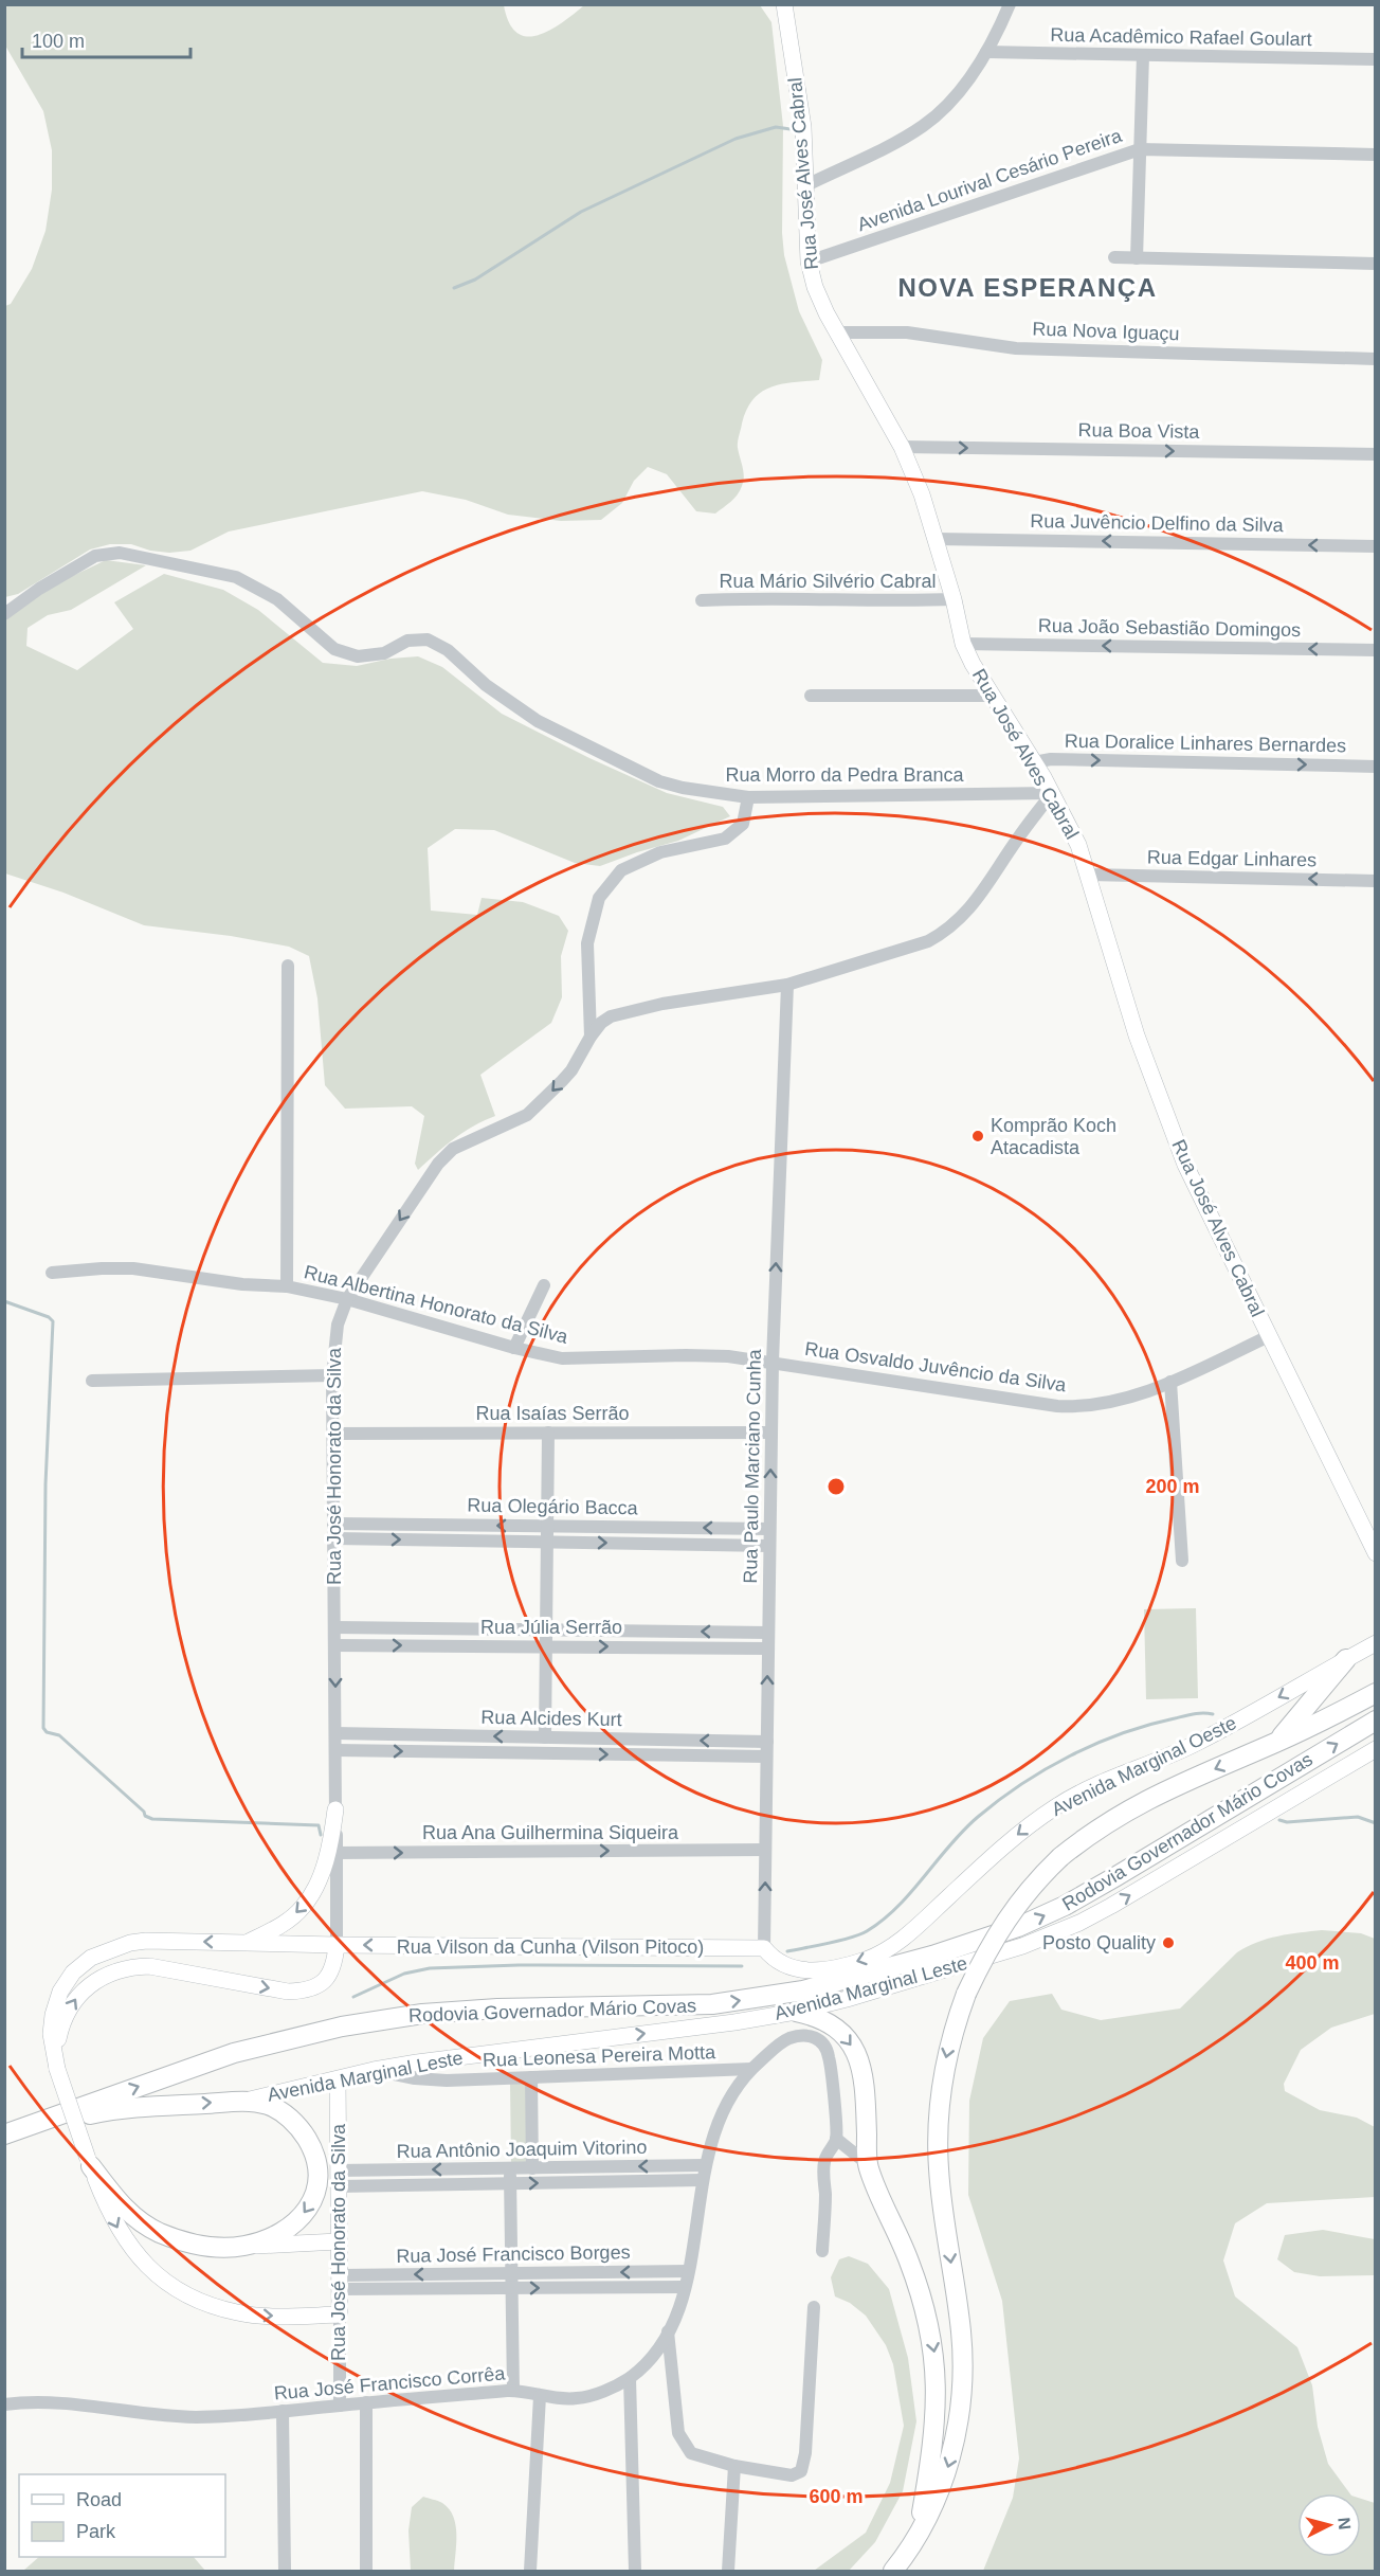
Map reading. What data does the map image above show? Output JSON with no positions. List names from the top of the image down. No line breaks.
{"streets":{"highway":["Rodovia Governador Mário Covas"],"main road":["Rua José Alves Cabral","Rua José Honorato da Silva","Avenida Marginal Oeste","Rua Vilson da Cunha (Vilson Pitoco)","Avenida Marginal Leste"],"street":["Rua Acadêmico Rafael Goulart","Avenida Lourival Cesário Pereira","Rua Nova Iguaçu","Rua Boa Vista","Rua Juvêncio Delfino da Silva","Rua Mário Silvério Cabral","Rua João Sebastião Domingos","Rua Doralice Linhares Bernardes","Rua Morro da Pedra Branca","Rua Edgar Linhares","Rua Albertina Honorato da Silva","Rua Osvaldo Juvêncio da Silva","Rua Isaías Serrão","Rua Paulo Marciano Cunha","Rua Olegário Bacca","Rua Júlia Serrão","Rua Alcides Kurt","Rua Ana Guilhermina Siqueira","Rua Leonesa Pereira Motta","Rua Antônio Joaquim Vitorino","Rua José Francisco Borges","Rua José Francisco Corrêa"]},"crossings":[["Rua José Alves Cabral","Avenida Lourival Cesário Pereira"],["Rua José Alves Cabral","Rua Nova Iguaçu"],["Rua José Alves Cabral","Rua Boa Vista"],["Rua José Alves Cabral","Rua Juvêncio Delfino da Silva"],["Rua José Alves Cabral","Rua Mário Silvério Cabral"],["Rua José Alves Cabral","Rua João Sebastião Domingos"],["Rua José Alves Cabral","Rua Doralice Linhares Bernardes"],["Rua José Alves Cabral","Rua Morro da Pedra Branca"],["Rua José Alves Cabral","Rua Edgar Linhares"],["Rua José Alves Cabral","Rua Osvaldo Juvêncio da Silva"],["Rua José Alves Cabral","Rua José Honorato da Silva"],["Rua Morro da Pedra Branca","Rua José Honorato da Silva"],["Rua Albertina Honorato da Silva","Rua Osvaldo Juvêncio da Silva"],["Rua Albertina Honorato da Silva","Rua José Honorato da Silva"],["Rua Albertina Honorato da Silva","Rua Paulo Marciano Cunha"],["Rua Osvaldo Juvêncio da Silva","Rua Paulo Marciano Cunha"],["Rua Isaías Serrão","Rua José Honorato da Silva"],["Rua Isaías Serrão","Rua Paulo Marciano Cunha"],["Rua José Honorato da Silva","Rua Paulo Marciano Cunha"],["Rua José Honorato da Silva","Rua Olegário Bacca"],["Rua José Honorato da Silva","Rua Júlia Serrão"],["Rua José Honorato da Silva","Rua Alcides Kurt"],["Rua José Honorato da Silva","Rua Vilson da Cunha (Vilson Pitoco)"],["Rua José Honorato da Silva","Avenida Marginal Leste"],["Rua José Honorato da Silva","Rua Antônio Joaquim Vitorino"],["Rua José Honorato da Silva","Rua José Francisco Borges"],["Rua José Honorato da Silva","Rua José Francisco Corrêa"],["Rua Paulo Marciano Cunha","Rua Olegário Bacca"],["Rua Paulo Marciano Cunha","Rua Júlia Serrão"],["Rua Paulo Marciano Cunha","Rua Alcides Kurt"],["Rua Paulo Marciano Cunha","Avenida Marginal Oeste"],["Rua Paulo Marciano Cunha","Rua Ana Guilhermina Siqueira"],["Rua Paulo Marciano Cunha","Rua Vilson da Cunha (Vilson Pitoco)"],["Avenida Marginal Oeste","Rua Vilson da Cunha (Vilson Pitoco)"],["Avenida Marginal Leste","Rua Leonesa Pereira Motta"],["Rua Leonesa Pereira Motta","Rua José Francisco Corrêa"],["Rua Antônio Joaquim Vitorino","Rua José Francisco Corrêa"],["Rua José Francisco Borges","Rua José Francisco Corrêa"]],"one_way":["Rua Boa Vista","Rua Juvêncio Delfino da Silva","Rua João Sebastião Domingos","Rua Doralice Linhares Bernardes","Rua Edgar Linhares","Rua Paulo Marciano Cunha","Avenida Marginal Oeste","Rua Ana Guilhermina Siqueira","Avenida Marginal Leste"],"districts":["NOVA ESPERANÇA"],"places":["Komprão Koch Atacadista","Posto Quality"],"legend":["Road","Park"],"scale_bar":"100 m","north":"right","rings":["200 m","400 m","600 m"]}
